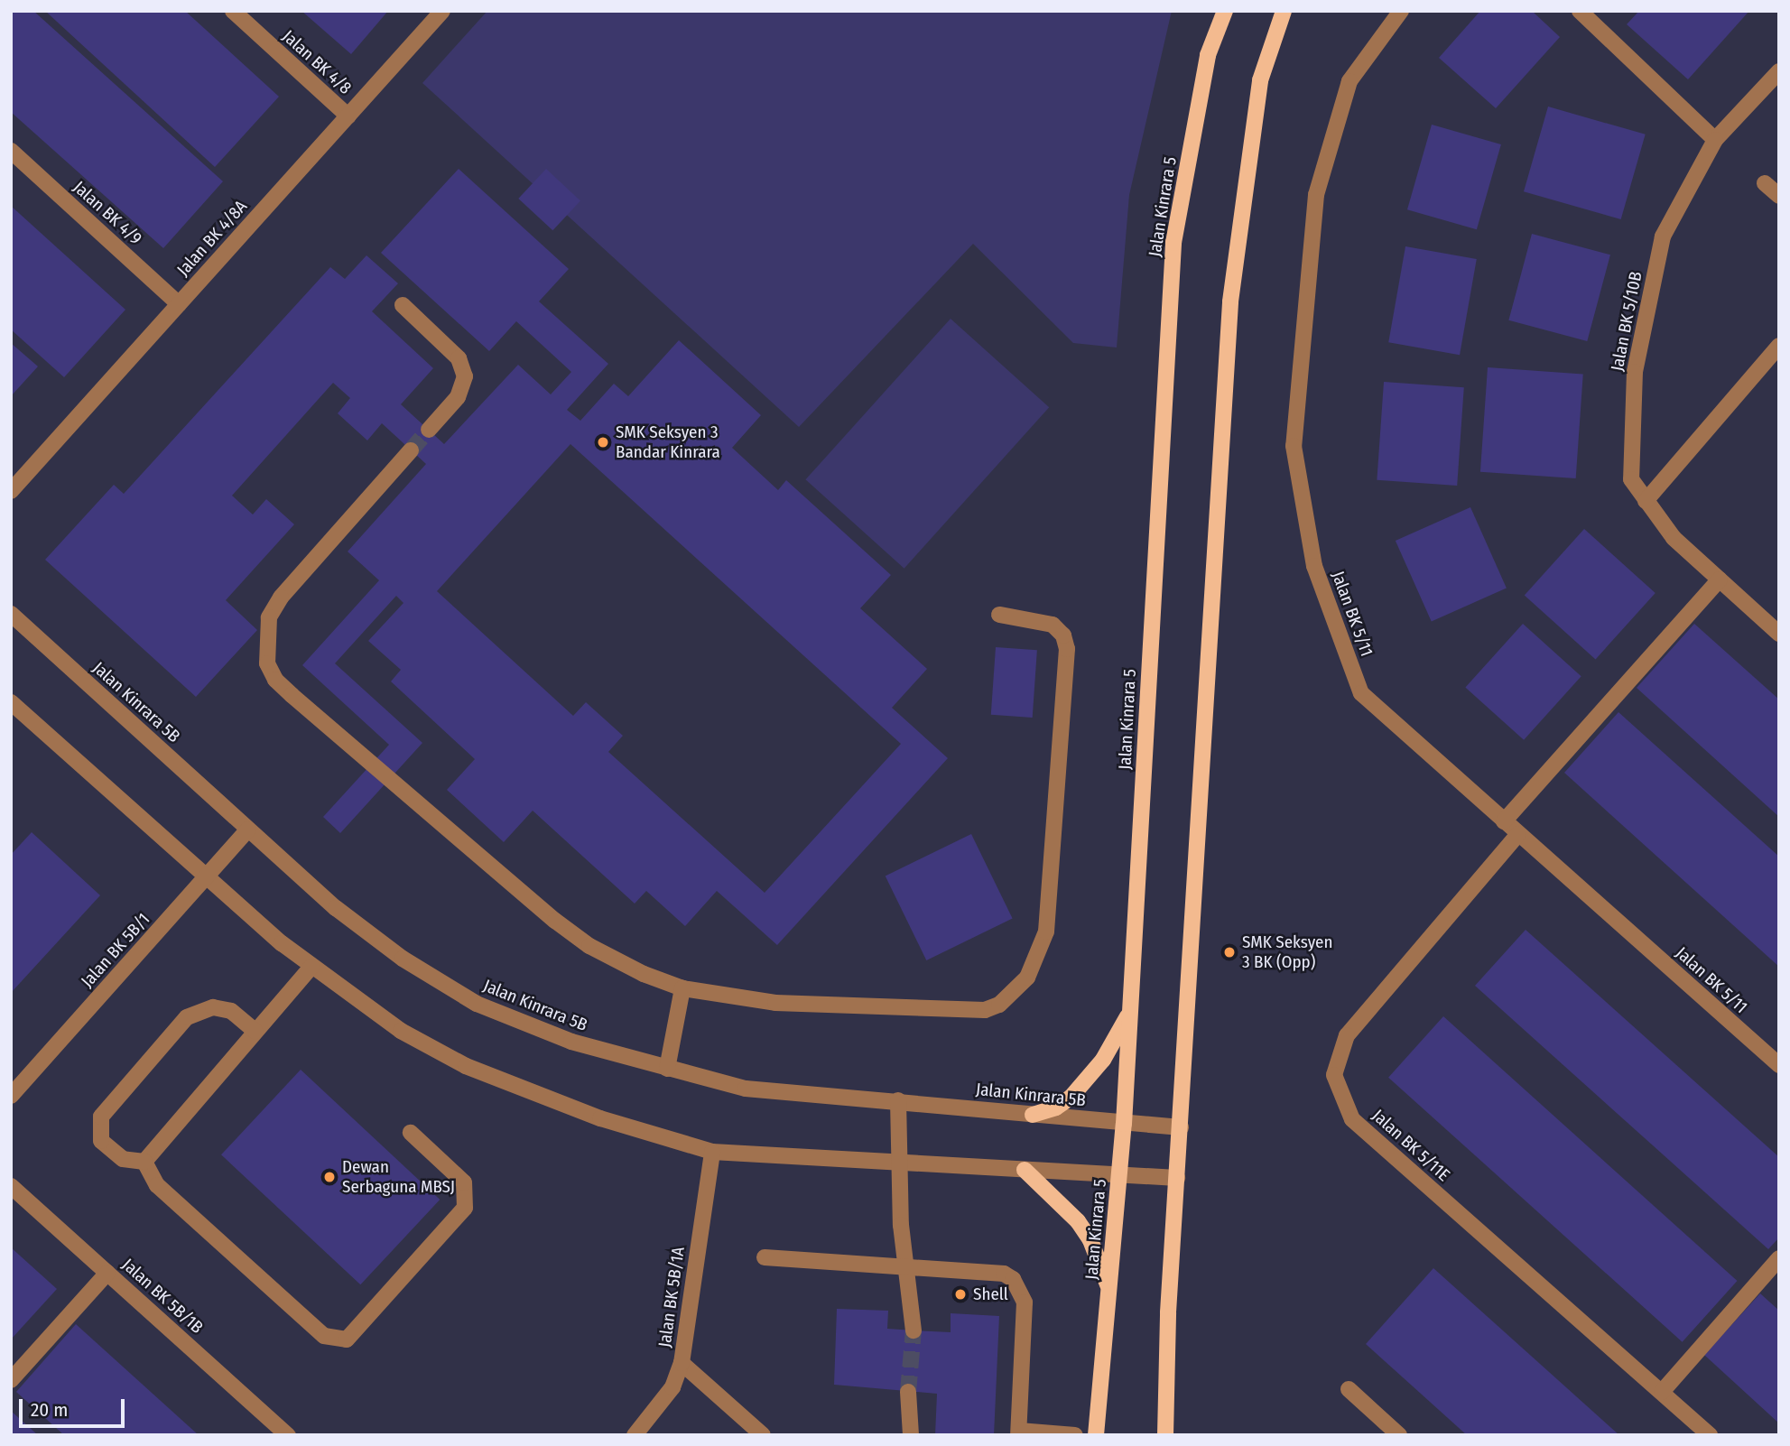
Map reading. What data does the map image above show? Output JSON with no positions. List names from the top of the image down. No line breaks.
{"streets":{"main road":["Jalan Kinrara 5"],"street":["Jalan BK 4/8","Jalan BK 4/9","Jalan BK 4/8A","Jalan BK 5/10B","Jalan BK 5/11","Jalan Kinrara 5B","Jalan BK 5B/1","Jalan BK 5/11E","Jalan BK 5B/1B","Jalan BK 5B/1A"]},"crossings":[["Jalan BK 4/8","Jalan BK 4/8A"],["Jalan Kinrara 5","Jalan Kinrara 5B"],["Jalan BK 4/9","Jalan BK 4/8A"],["Jalan BK 5/11","Jalan BK 5/11E"],["Jalan Kinrara 5B","Jalan BK 5B/1"]],"places":["SMK Seksyen 3 Bandar Kinrara","SMK Seksyen 3 BK (Opp)","Dewan Serbaguna MBSJ","Shell"],"scale_bar":"20 m"}
